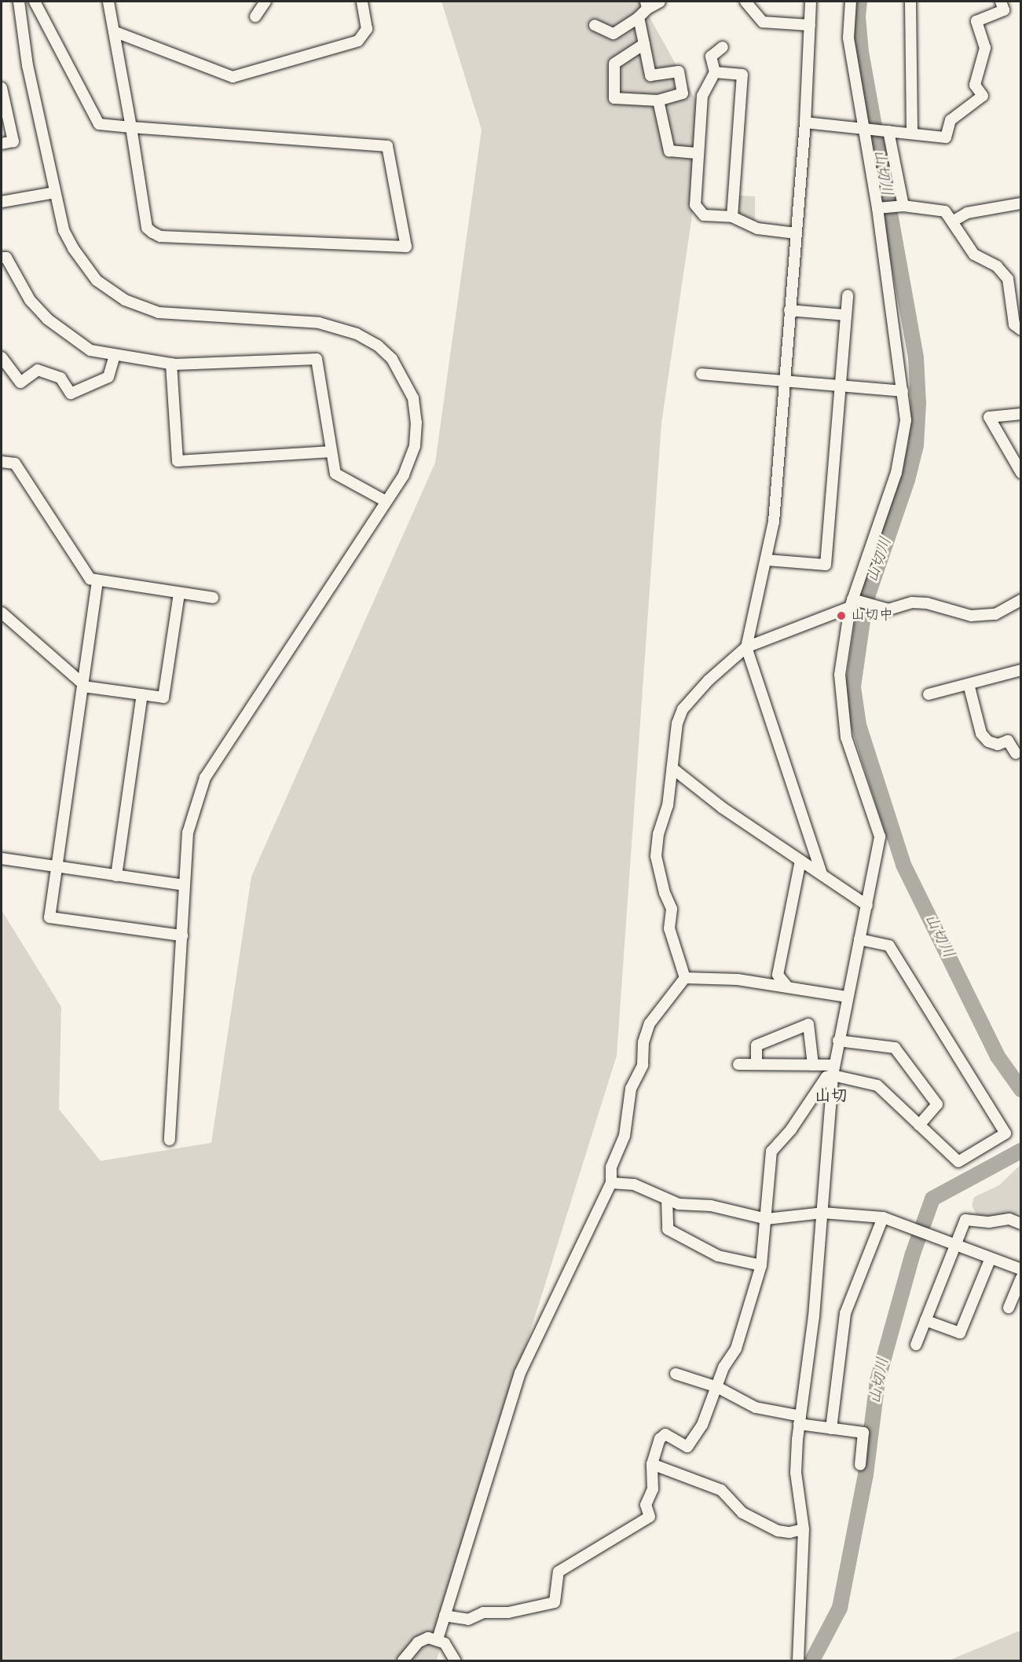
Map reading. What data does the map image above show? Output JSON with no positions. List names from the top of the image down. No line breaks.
{"districts":["山切"],"water":["山切川"],"places":["山切中"]}
